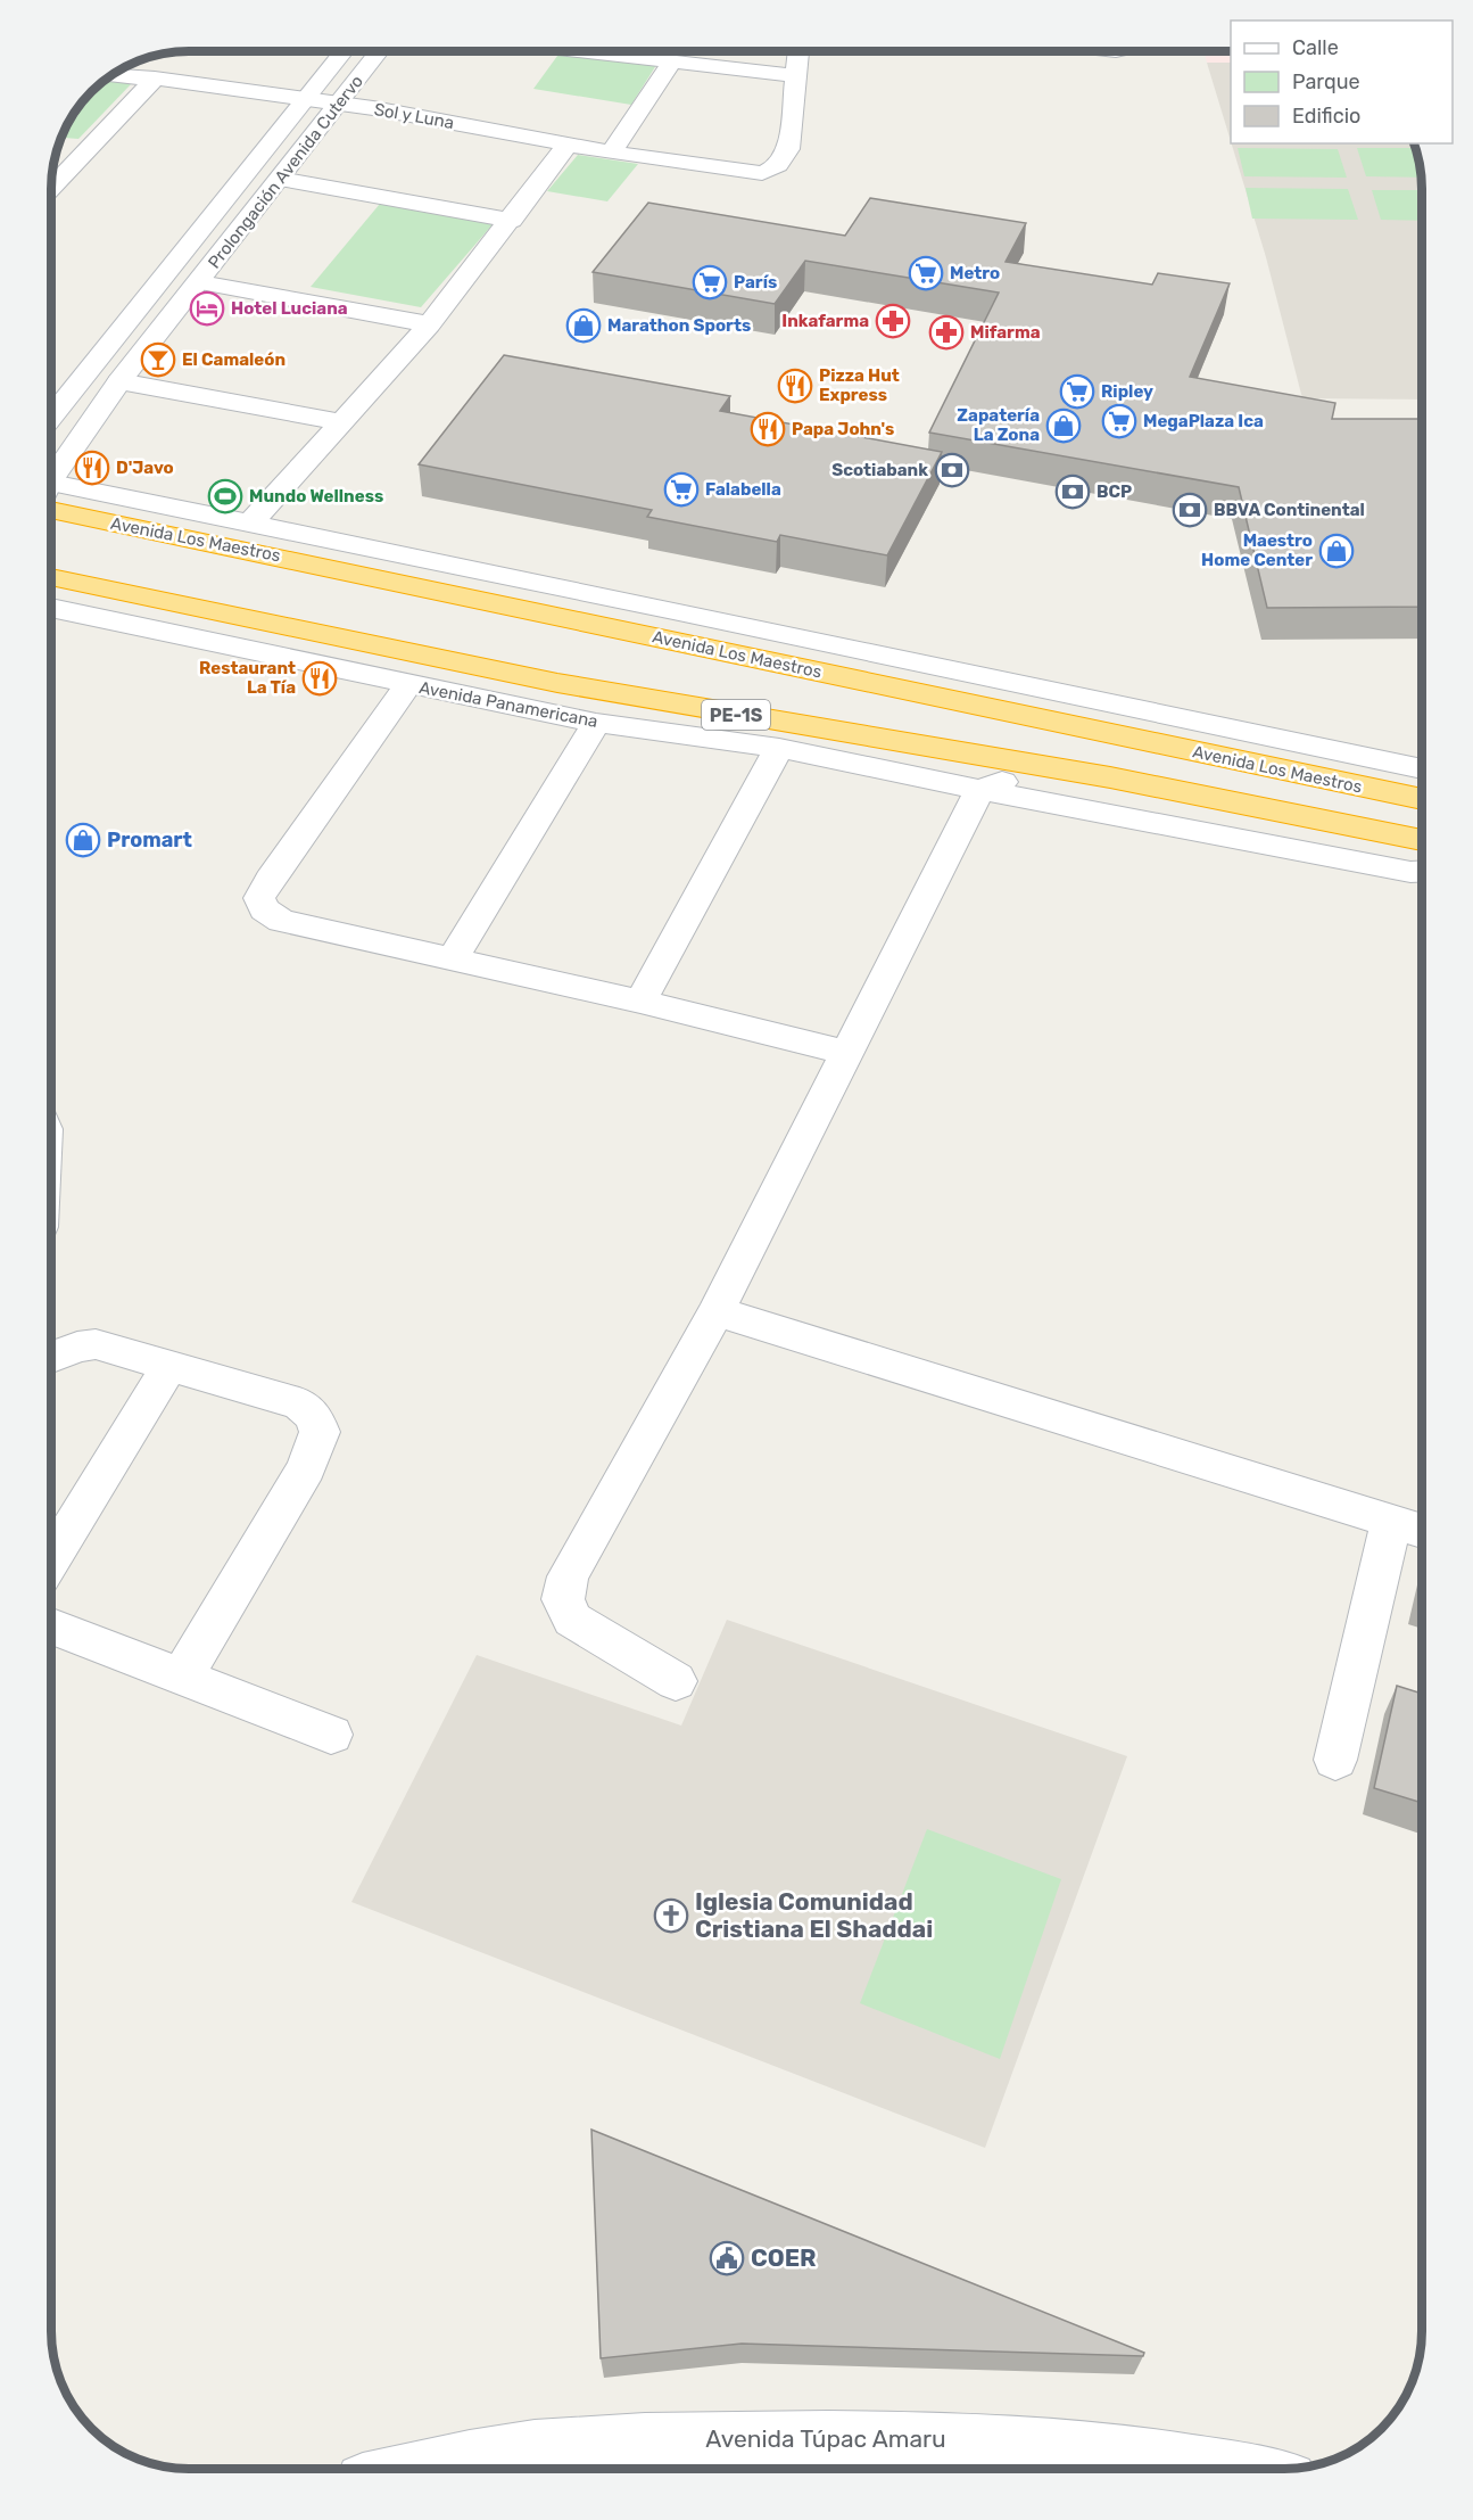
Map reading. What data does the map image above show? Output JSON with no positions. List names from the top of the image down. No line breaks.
{"streets":{"highway":["Avenida Los Maestros","PE-1S"],"street":["Sol y Luna","Prolongación Avenida Cutervo","Avenida Panamericana","Avenida Túpac Amaru"]},"crossings":[["Sol y Luna","Prolongación Avenida Cutervo"]],"places":{"supermarket":["Metro","París","Ripley","MegaPlaza Ica","Falabella"],"hotel":["Hotel Luciana"],"pharmacy":["Inkafarma","Mifarma"],"shop":["Marathon Sports","Zapatería La Zona","Maestro Home Center","Promart"],"bar":["El Camaleón"],"restaurant":["Pizza Hut Express","Papa John's","D'Javo","Restaurant La Tía"],"bank":["Scotiabank","BCP","BBVA Continental"],"sports":["Mundo Wellness"],"church":["Iglesia Comunidad Cristiana El Shaddai"],"public building":["COER"]},"legend":["Calle","Parque","Edificio"]}
